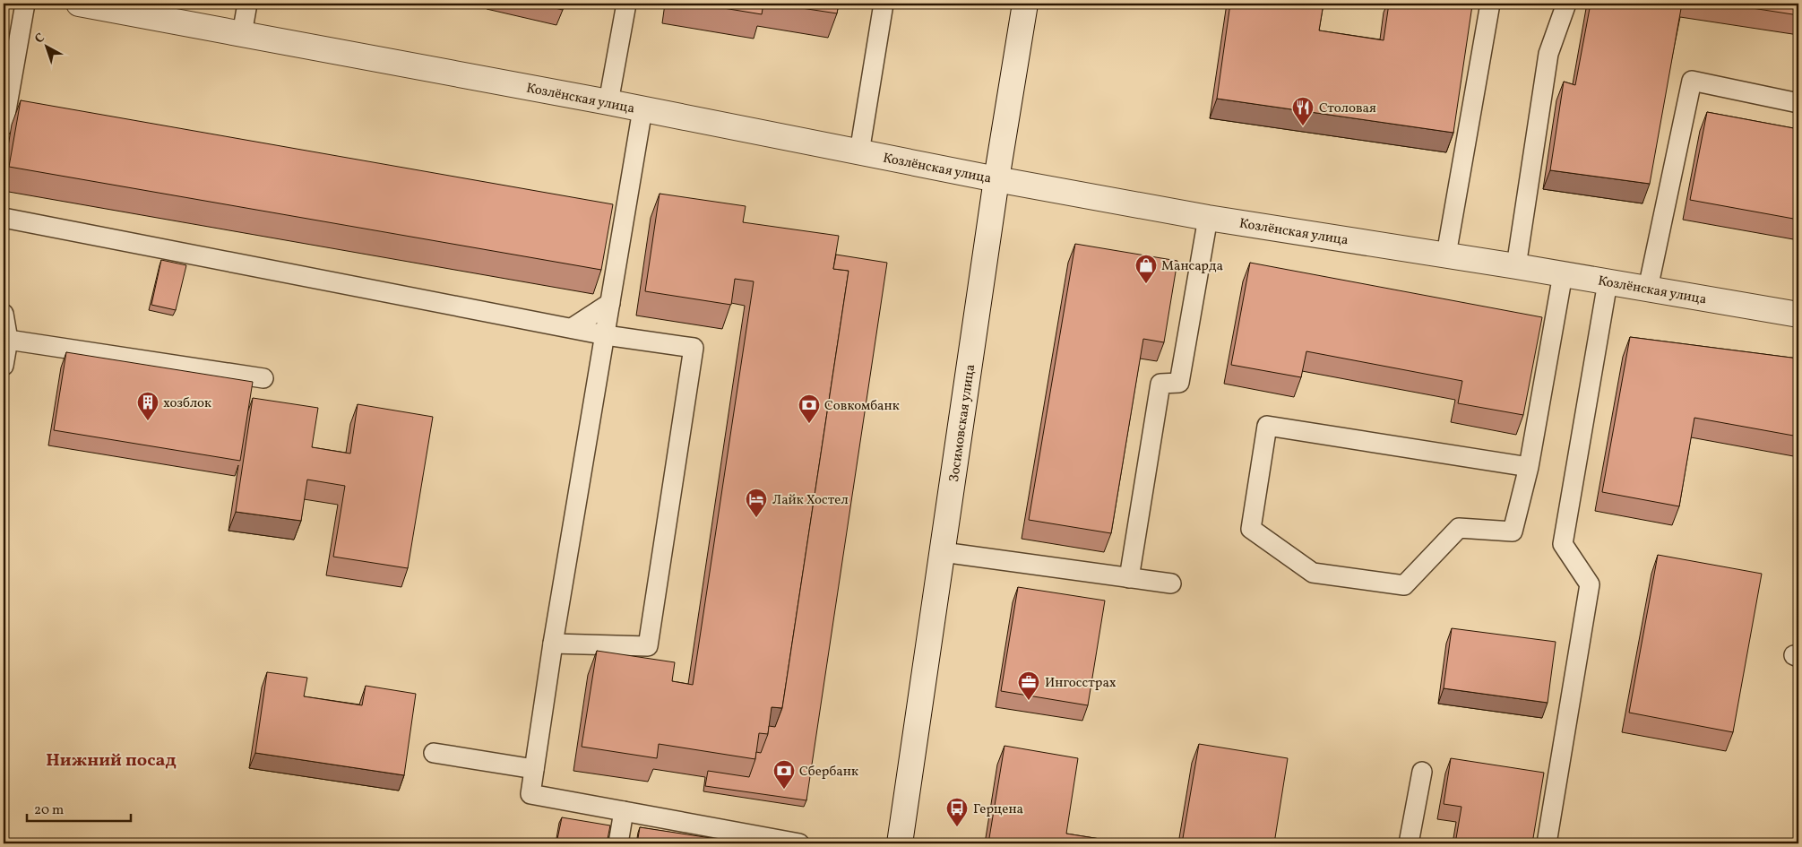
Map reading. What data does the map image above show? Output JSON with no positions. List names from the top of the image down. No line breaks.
{"streets":{"street":["Козлёнская улица","Зосимовская улица"]},"crossings":[["Козлёнская улица","Зосимовская улица"]],"districts":["Нижний посад"],"places":{"restaurant":["Столовая"],"shop":["Мансарда"],"building":["хозблок"],"bank":["Совкомбанк","Сбербанк"],"hotel":["Лайк Хостел"],"office":["Ингосстрах"],"bus stop":["Герцена"]},"scale_bar":"20 m","north":"top left"}
